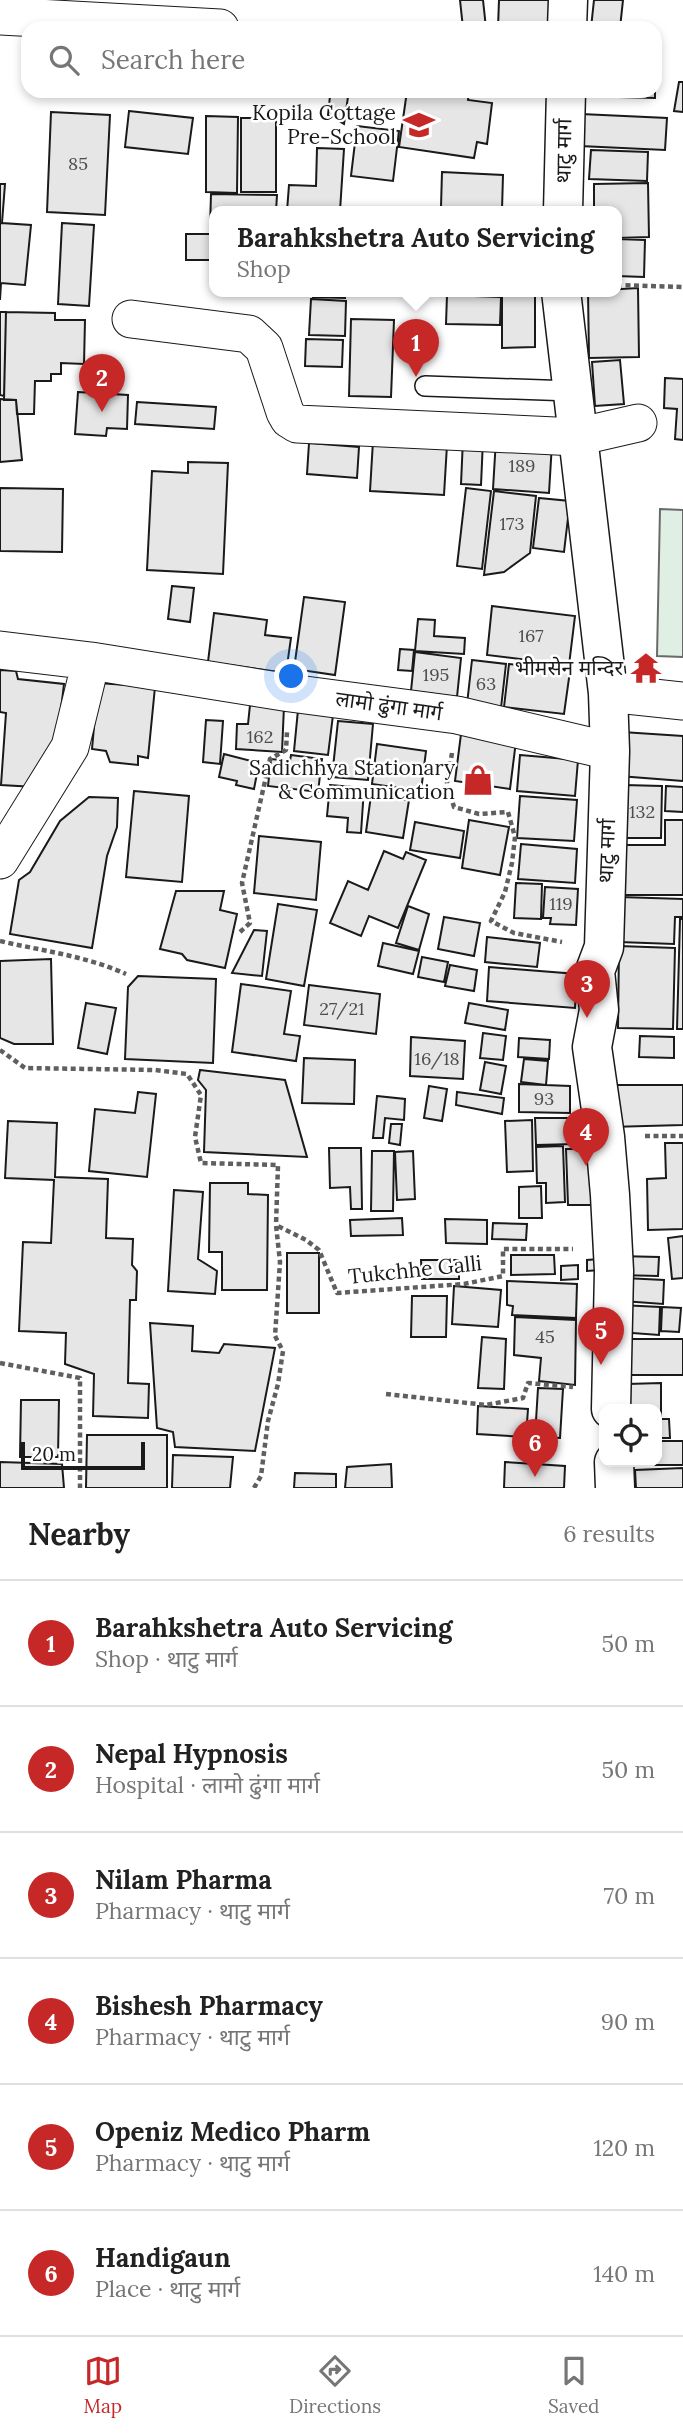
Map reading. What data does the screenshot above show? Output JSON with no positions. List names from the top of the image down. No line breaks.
{"streets":{"main road":["थाटु मार्ग"],"street":["लामो ढुंगा मार्ग"],"path":["Tukchhe Galli"]},"crossings":[["थाटु मार्ग","लामो ढुंगा मार्ग"],["थाटु मार्ग","Tukchhe Galli"]],"places":{"school or university":["Kopila Cottage Pre-School"],"temple":["भीमसेन मन्दिर"],"shop":["Sadichhya Stationary & Communication"]},"house_numbers":["85","189","173","167","195","63","162","132","119","27/21","16/18","93","45"],"scale_bar":"20 m","page":{"search":"Search here","popup":["Barahkshetra Auto Servicing","Shop"],"pins":["1","2","3","4","5","6"],"scale":"20 m","heading":["Nearby","6 results"],"list":[{"mark":"1","name":"Barahkshetra Auto Servicing","note":"Shop · थाटु मार्ग","value":"50 m"},{"mark":"2","name":"Nepal Hypnosis","note":"Hospital · लामो ढुंगा मार्ग","value":"50 m"},{"mark":"3","name":"Nilam Pharma","note":"Pharmacy · थाटु मार्ग","value":"70 m"},{"mark":"4","name":"Bishesh Pharmacy","note":"Pharmacy · थाटु मार्ग","value":"90 m"},{"mark":"5","name":"Openiz Medico Pharm","note":"Pharmacy · थाटु मार्ग","value":"120 m"},{"mark":"6","name":"Handigaun","note":"Place · थाटु मार्ग","value":"140 m"}],"nav":["Map","Directions","Saved"]}}
